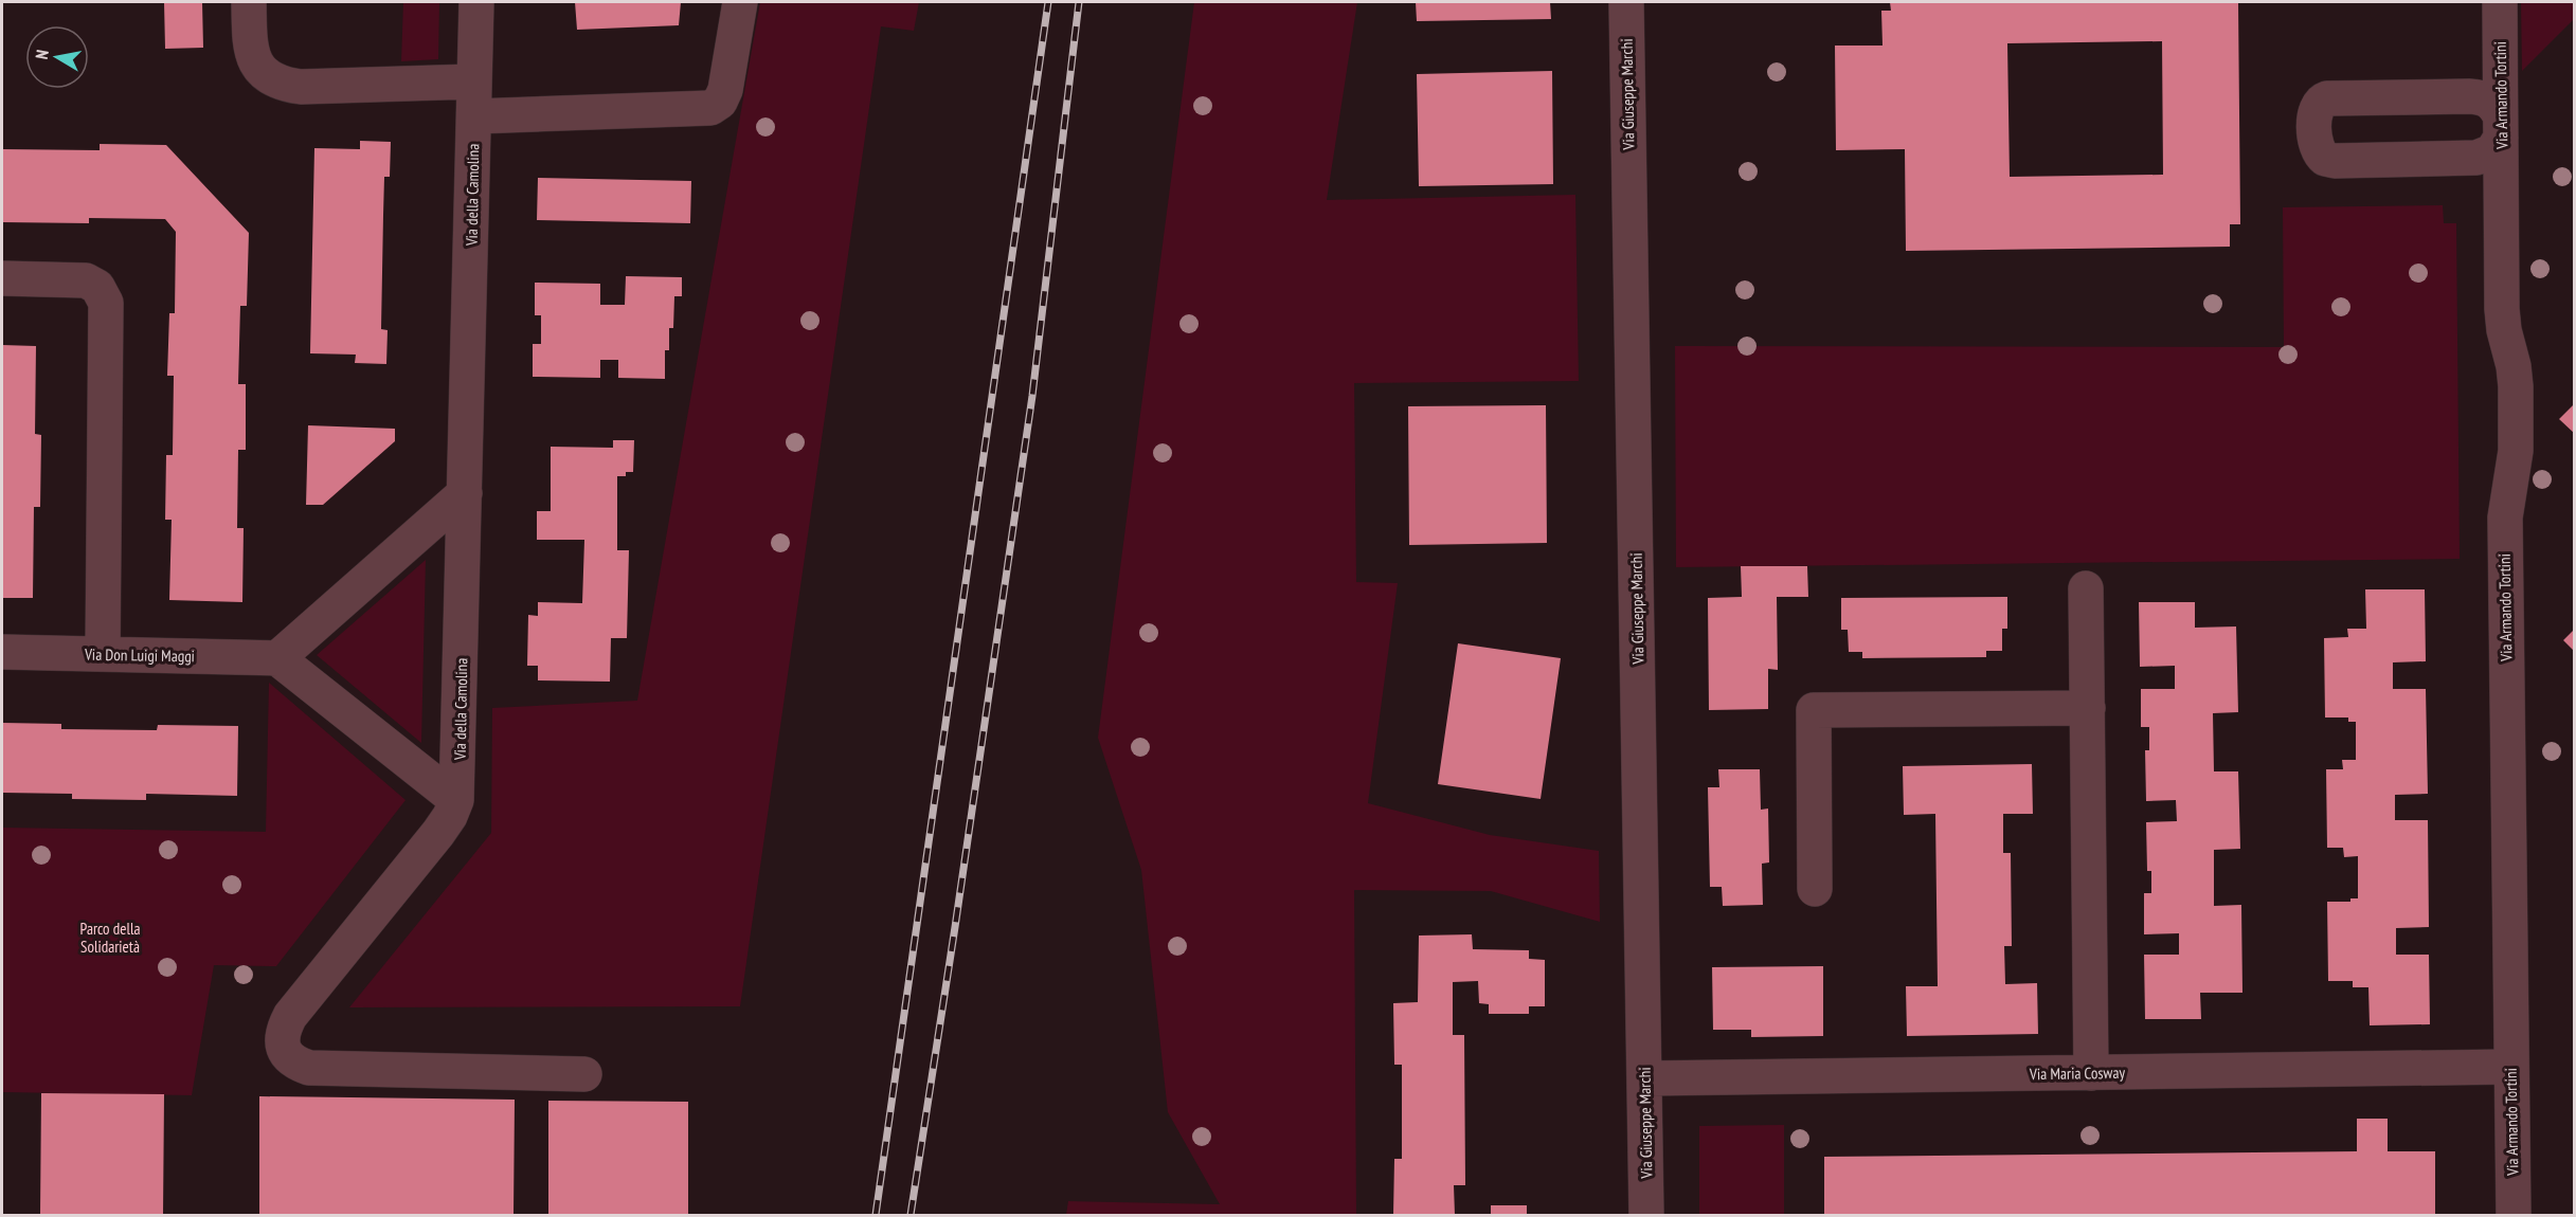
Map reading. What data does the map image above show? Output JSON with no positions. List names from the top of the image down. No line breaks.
{"streets":{"street":["Via Giuseppe Marchi","Via Armando Tortini","Via della Camolina","Via Don Luigi Maggi","Via Maria Cosway"]},"crossings":[["Via Giuseppe Marchi","Via Maria Cosway"],["Via Armando Tortini","Via Maria Cosway"]],"parks":["Parco della Solidarietà"],"north":"left"}
